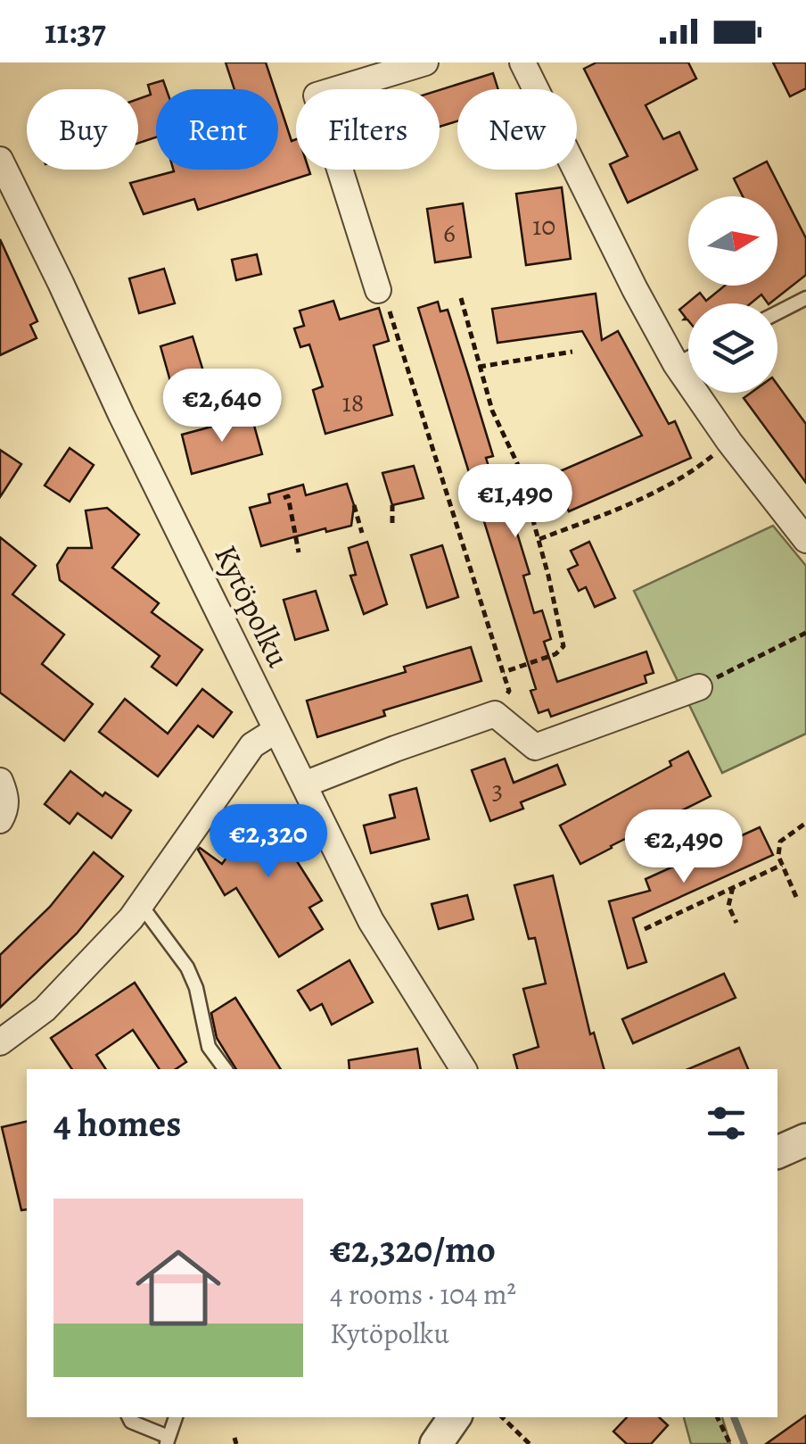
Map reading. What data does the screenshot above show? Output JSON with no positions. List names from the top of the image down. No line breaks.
{"streets":{"street":["Kytöpolku"]},"house_numbers":["10","6","18","3"],"north":"right","page":{"status":"11:37","chip":["Buy","Rent","Filters","New"],"price":["€2,640","€1,490","€2,320","€2,490"],"heading":"4 homes","list":[{"name":"€2,320/mo","note":"4 rooms · 104 m² · Kytöpolku"}]}}
